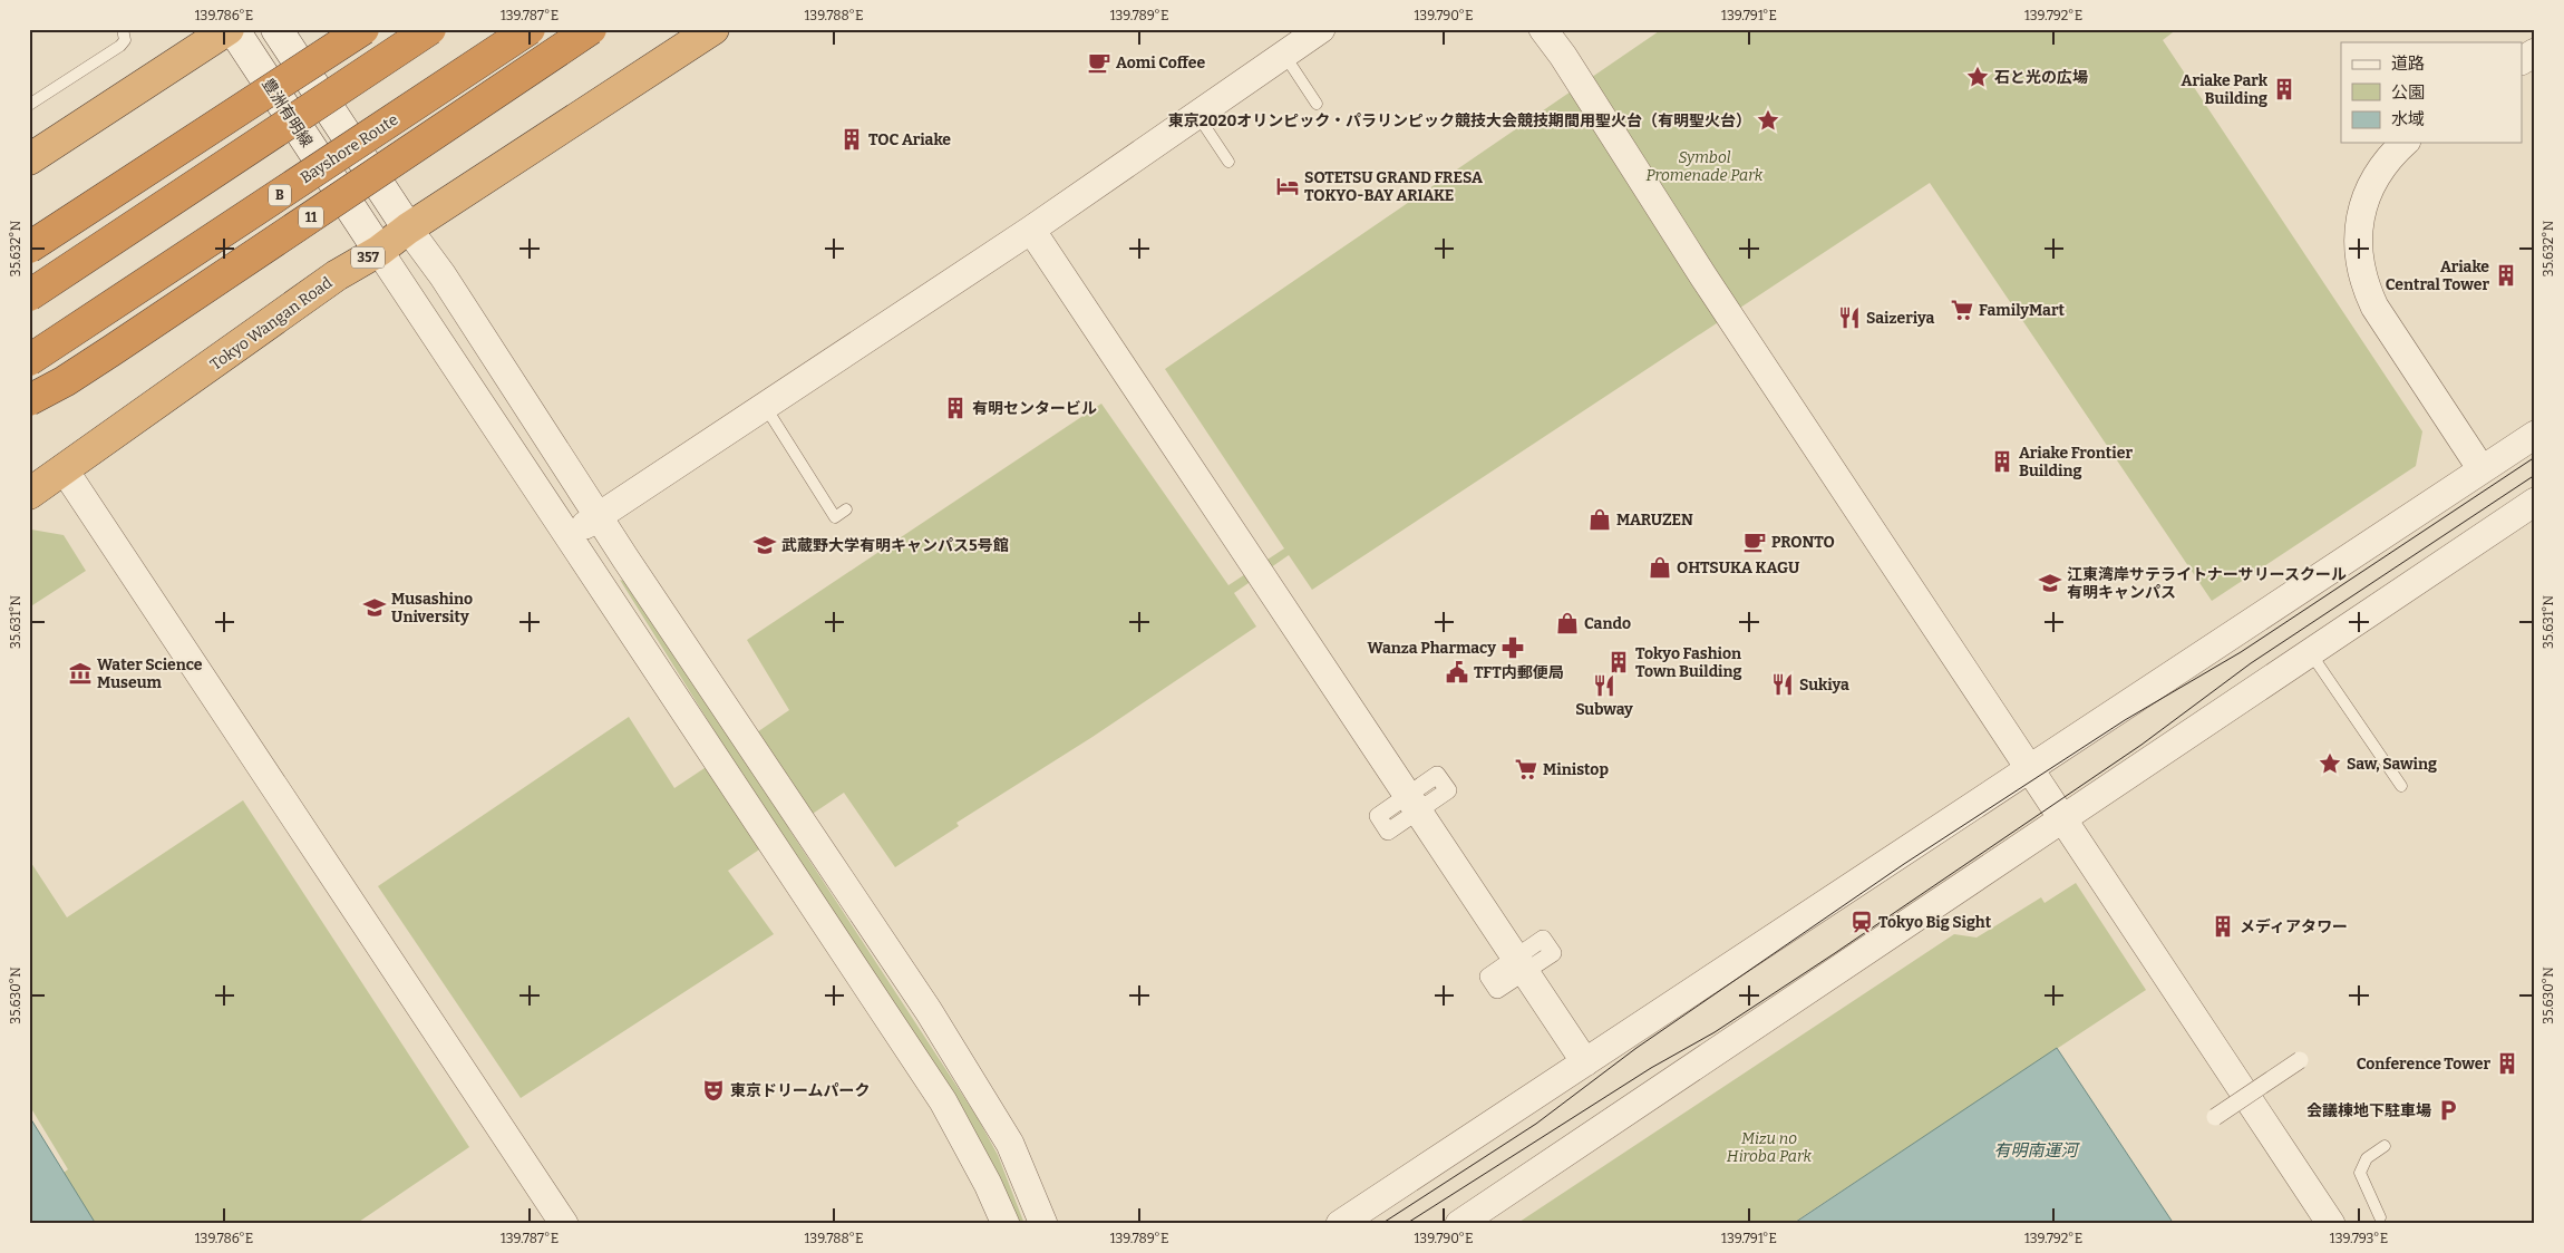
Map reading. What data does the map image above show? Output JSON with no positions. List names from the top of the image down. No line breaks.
{"streets":{"highway":["Bayshore Route","B","11","357","Tokyo Wangan Road"],"main road":["豊洲有明線"]},"crossings":[["豊洲有明線","Tokyo Wangan Road"]],"water":["有明南運河"],"parks":["Symbol Promenade Park","Mizu no Hiroba Park"],"places":{"cafe":["Aomi Coffee","PRONTO"],"place":["石と光の広場","東京2020オリンピック・パラリンピック競技大会競技期間用聖火台（有明聖火台）","Saw, Sawing"],"building":["Ariake Park Building","TOC Ariake","Ariake Central Tower","有明センタービル","Ariake Frontier Building","Tokyo Fashion Town Building","メディアタワー","Conference Tower"],"hotel":["SOTETSU GRAND FRESA TOKYO-BAY ARIAKE"],"supermarket":["FamilyMart","Ministop"],"restaurant":["Saizeriya","Sukiya","Subway"],"shop":["MARUZEN","OHTSUKA KAGU","Cando"],"school or university":["武蔵野大学有明キャンパス5号館","江東湾岸サテライトナーサリースクール 有明キャンパス","Musashino University"],"pharmacy":["Wanza Pharmacy"],"public building":["TFT内郵便局"],"museum":["Water Science Museum"],"station":["Tokyo Big Sight"],"theatre":["東京ドリームパーク"],"parking":["会議棟地下駐車場"]},"legend":["道路","公園","水域"],"coordinates":["139.786°E","139.787°E","139.788°E","139.789°E","139.790°E","139.791°E","139.792°E","35.632°N","35.631°N","35.630°N","139.793°E"]}
